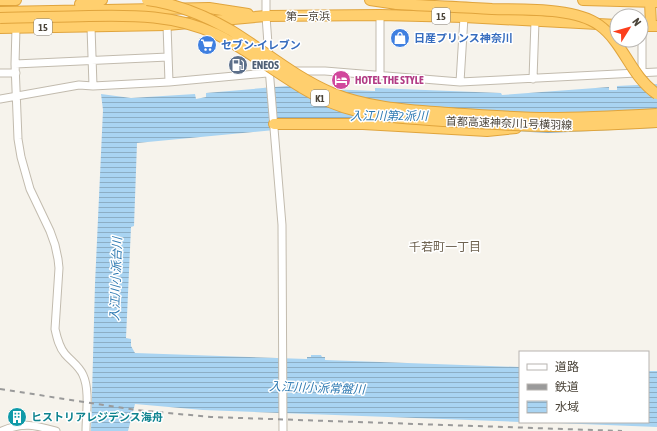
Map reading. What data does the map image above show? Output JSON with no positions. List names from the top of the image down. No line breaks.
{"streets":{"highway":["第一京浜","15","K1","首都高速神奈川1号横羽線"]},"districts":["千若町一丁目"],"water":["入江川第2派川","入江川小派台川","入江川小派常盤川"],"places":{"shop":["日産プリンス神奈川"],"supermarket":["セブン-イレブン"],"fuel station":["ENEOS"],"hotel":["HOTEL THE STYLE"],"building":["ヒストリアレジデンス海舟"]},"legend":["道路","鉄道","水域"],"north":"top right"}
